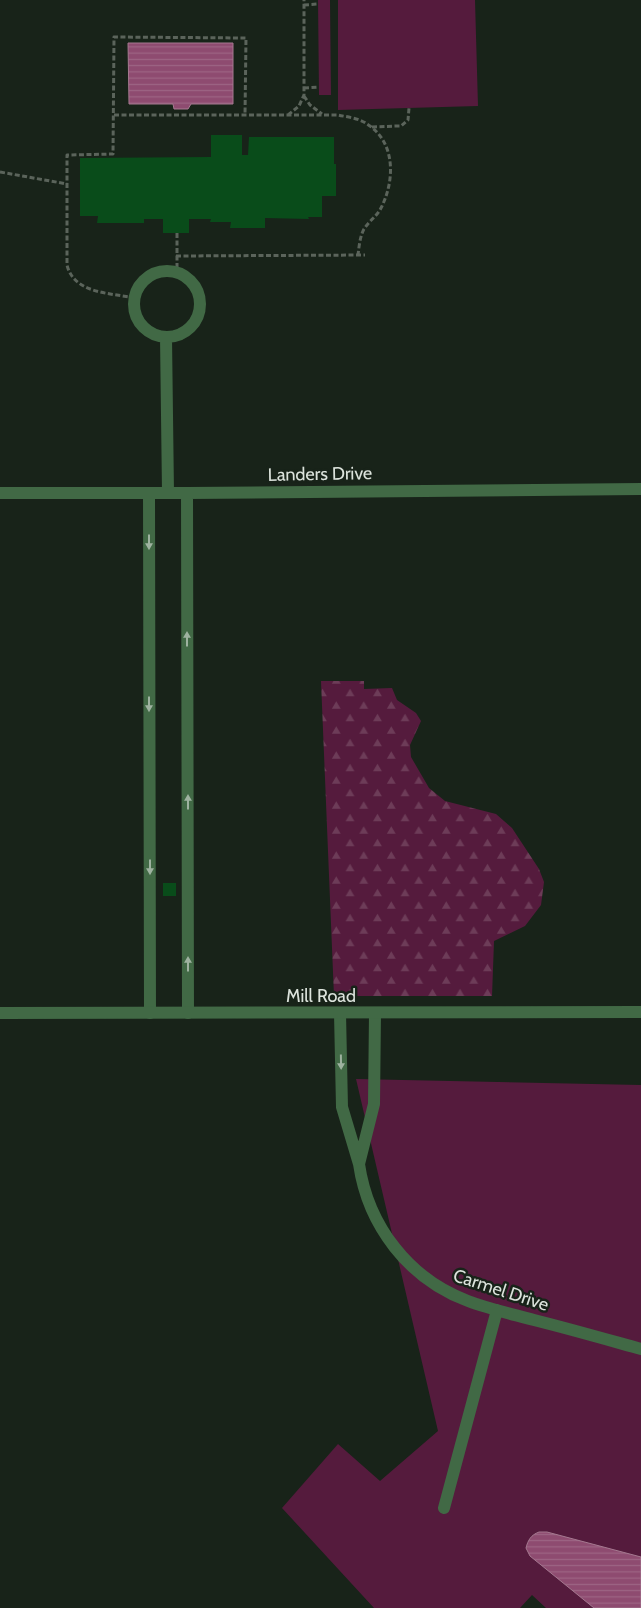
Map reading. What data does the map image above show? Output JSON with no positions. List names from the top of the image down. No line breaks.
{"streets":{"street":["Landers Drive","Mill Road","Carmel Drive"]},"crossings":[["Mill Road","Carmel Drive"]]}
